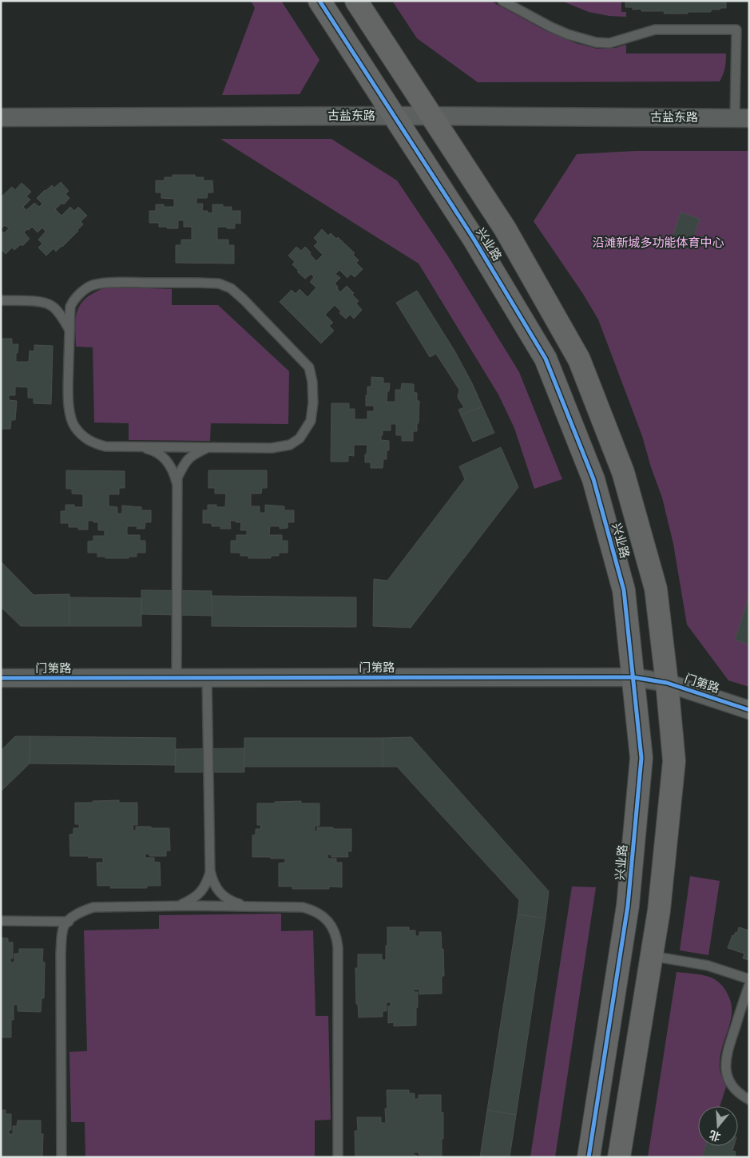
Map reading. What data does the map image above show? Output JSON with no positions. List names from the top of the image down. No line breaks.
{"streets":{"street":["古盐东路","兴业路","门第路"]},"crossings":[["古盐东路","兴业路"],["兴业路","门第路"]],"parks":["沿滩新城多功能体育中心"],"north":"bottom"}
